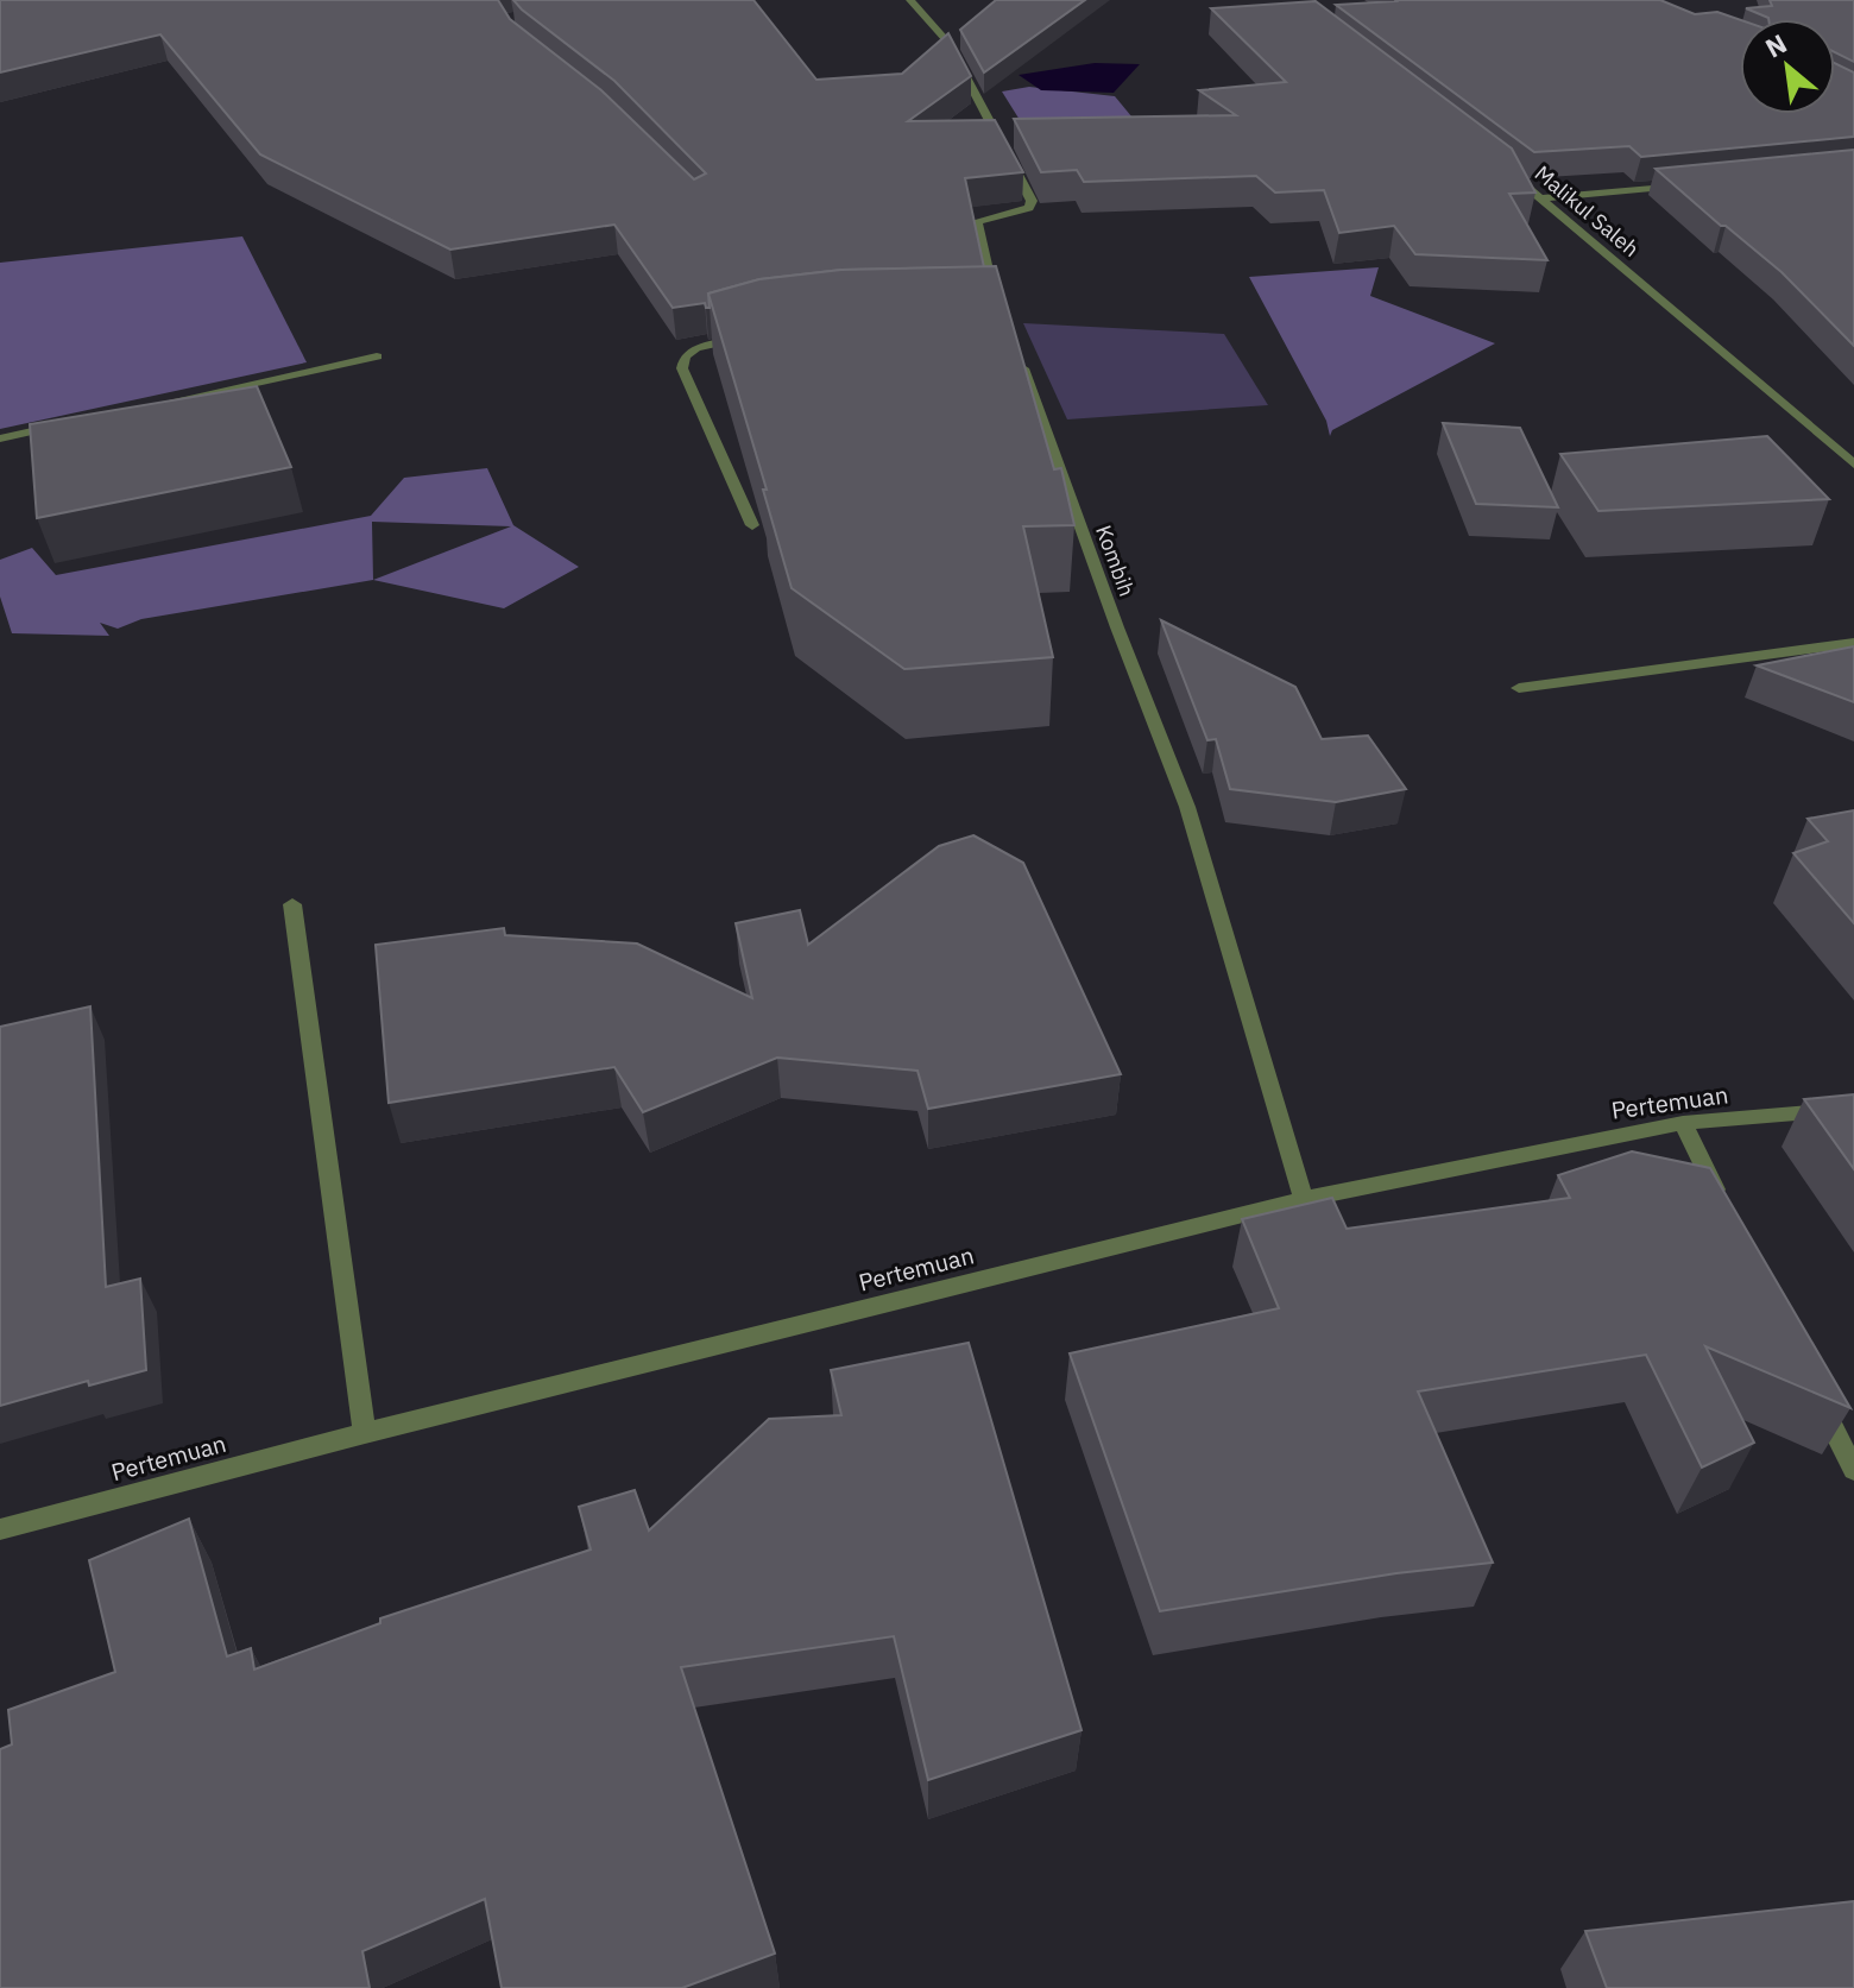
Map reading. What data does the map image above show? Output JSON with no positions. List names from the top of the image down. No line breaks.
{"streets":{"street":["Malikul Saleh","Kombih","Pertemuan"]},"crossings":[["Kombih","Pertemuan"]],"north":"top left"}
